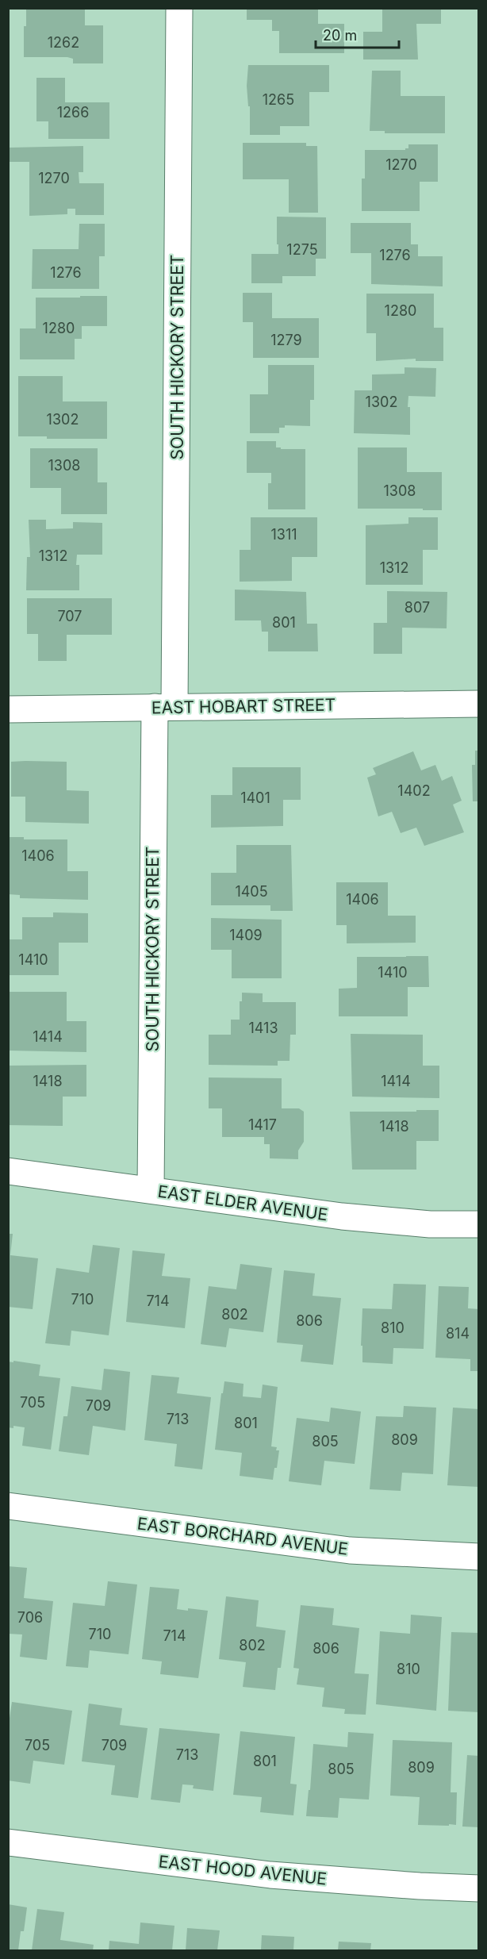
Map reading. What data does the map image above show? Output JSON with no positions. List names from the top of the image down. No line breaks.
{"streets":{"street":["SOUTH HICKORY STREET","EAST HOBART STREET","EAST ELDER AVENUE","EAST BORCHARD AVENUE","EAST HOOD AVENUE"]},"crossings":[["SOUTH HICKORY STREET","EAST HOBART STREET"],["SOUTH HICKORY STREET","EAST ELDER AVENUE"]],"house_numbers":["1262","1265","1266","1270","1270","1275","1276","1276","1280","1280","1279","1302","1302","1308","1308","1311","1312","1312","807","707","801","1402","1401","1406","1405","1406","1409","1410","1410","1413","1414","1418","1414","1417","1418","710","714","802","806","810","814","705","709","713","801","809","805","706","710","714","802","806","810","705","709","713","801","809","805"],"scale_bar":"20 m"}
